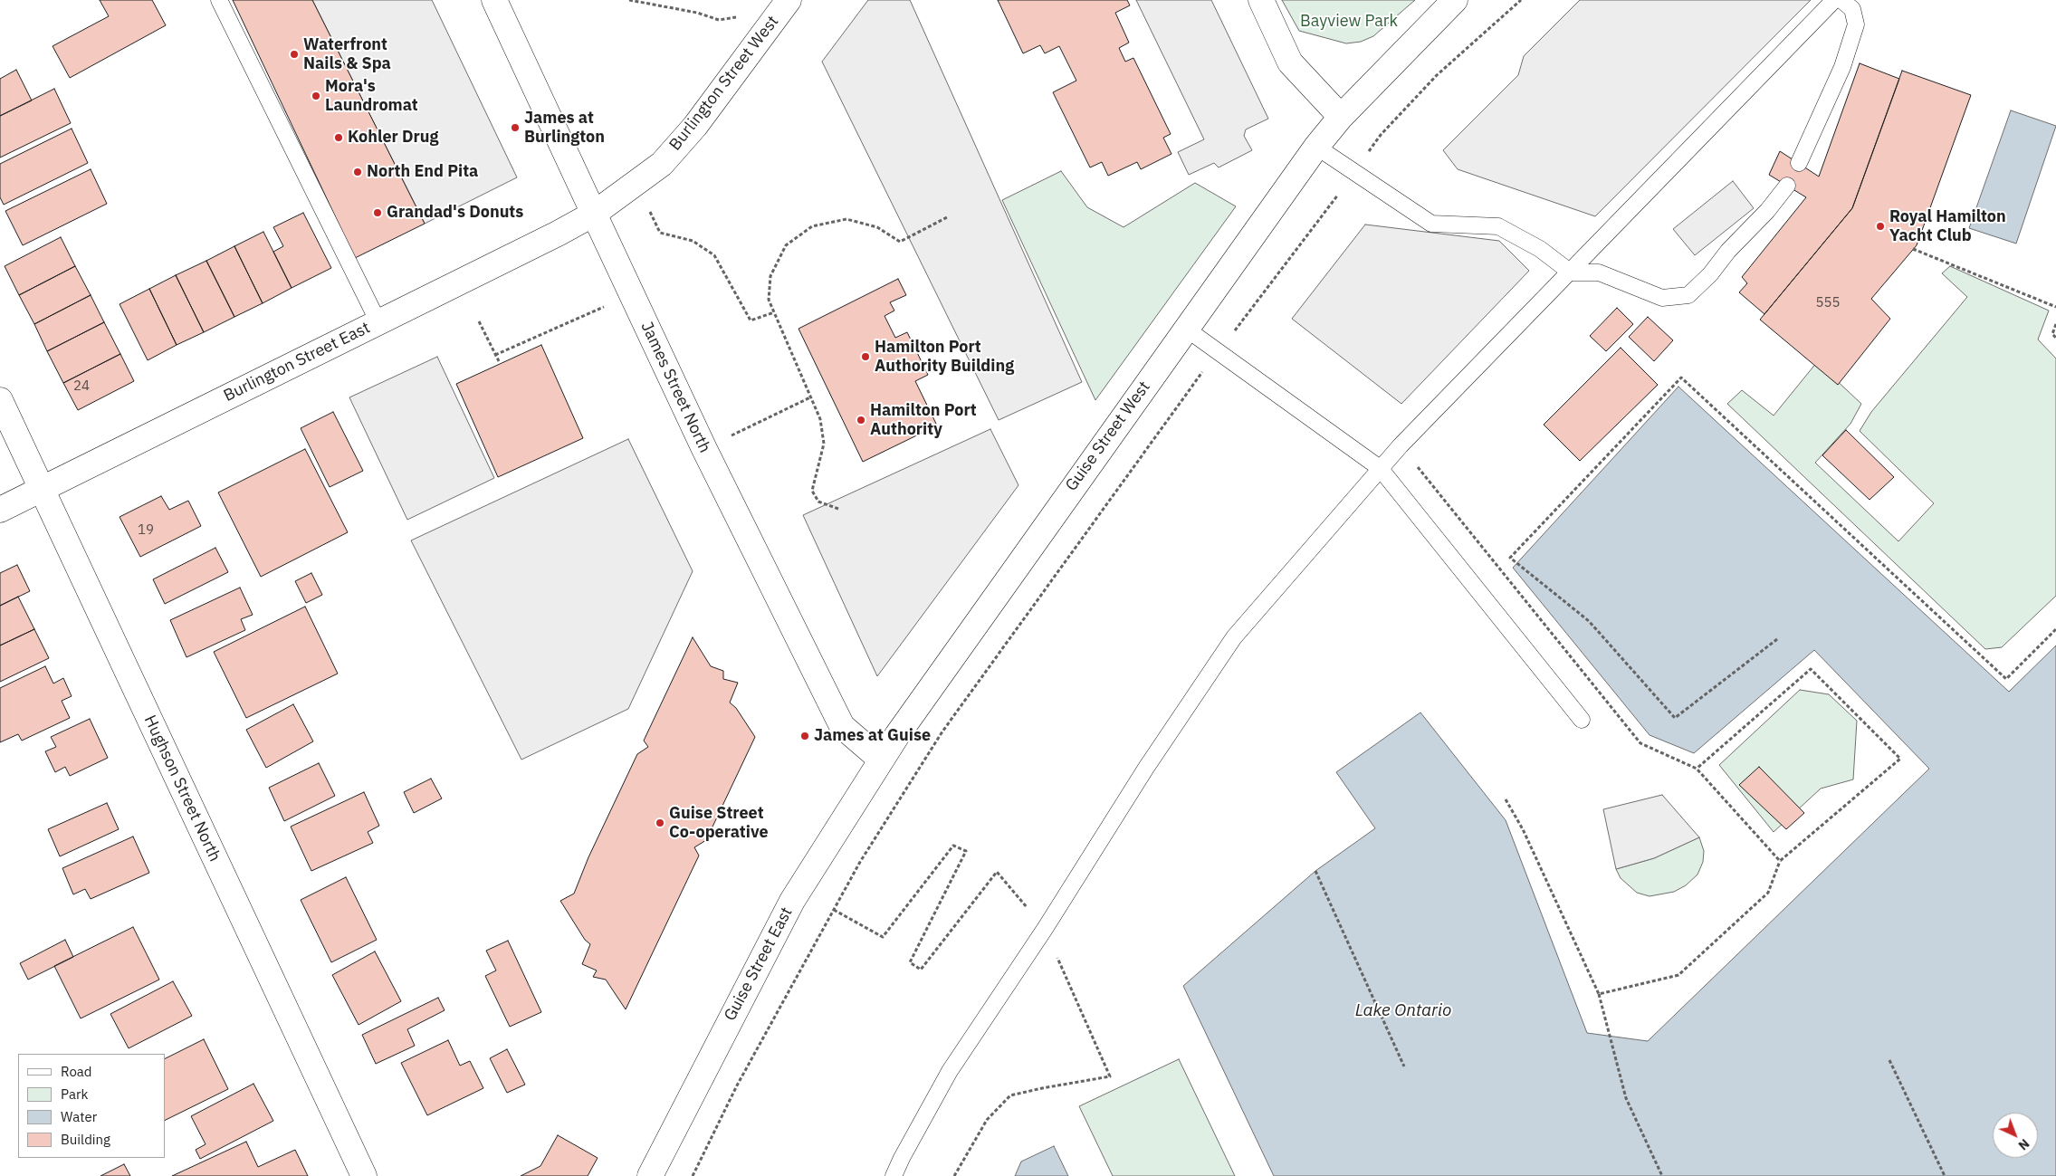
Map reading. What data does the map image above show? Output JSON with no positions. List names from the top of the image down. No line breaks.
{"streets":{"street":["Burlington Street West","Burlington Street East","James Street North","Guise Street West","Hughson Street North","Guise Street East"]},"crossings":[["Burlington Street West","Burlington Street East"],["Burlington Street West","James Street North"],["Burlington Street East","James Street North"],["Burlington Street East","Hughson Street North"],["James Street North","Guise Street West"],["James Street North","Guise Street East"],["Guise Street West","Guise Street East"]],"water":["Lake Ontario"],"parks":["Bayview Park"],"places":["Waterfront Nails & Spa","Mora's Laundromat","James at Burlington","Kohler Drug","North End Pita","Grandad's Donuts","Royal Hamilton Yacht Club","Hamilton Port Authority Building","Hamilton Port Authority","James at Guise","Guise Street Co-operative"],"house_numbers":["555","24","19"],"legend":["Road","Park","Water","Building"],"north":"bottom right"}
